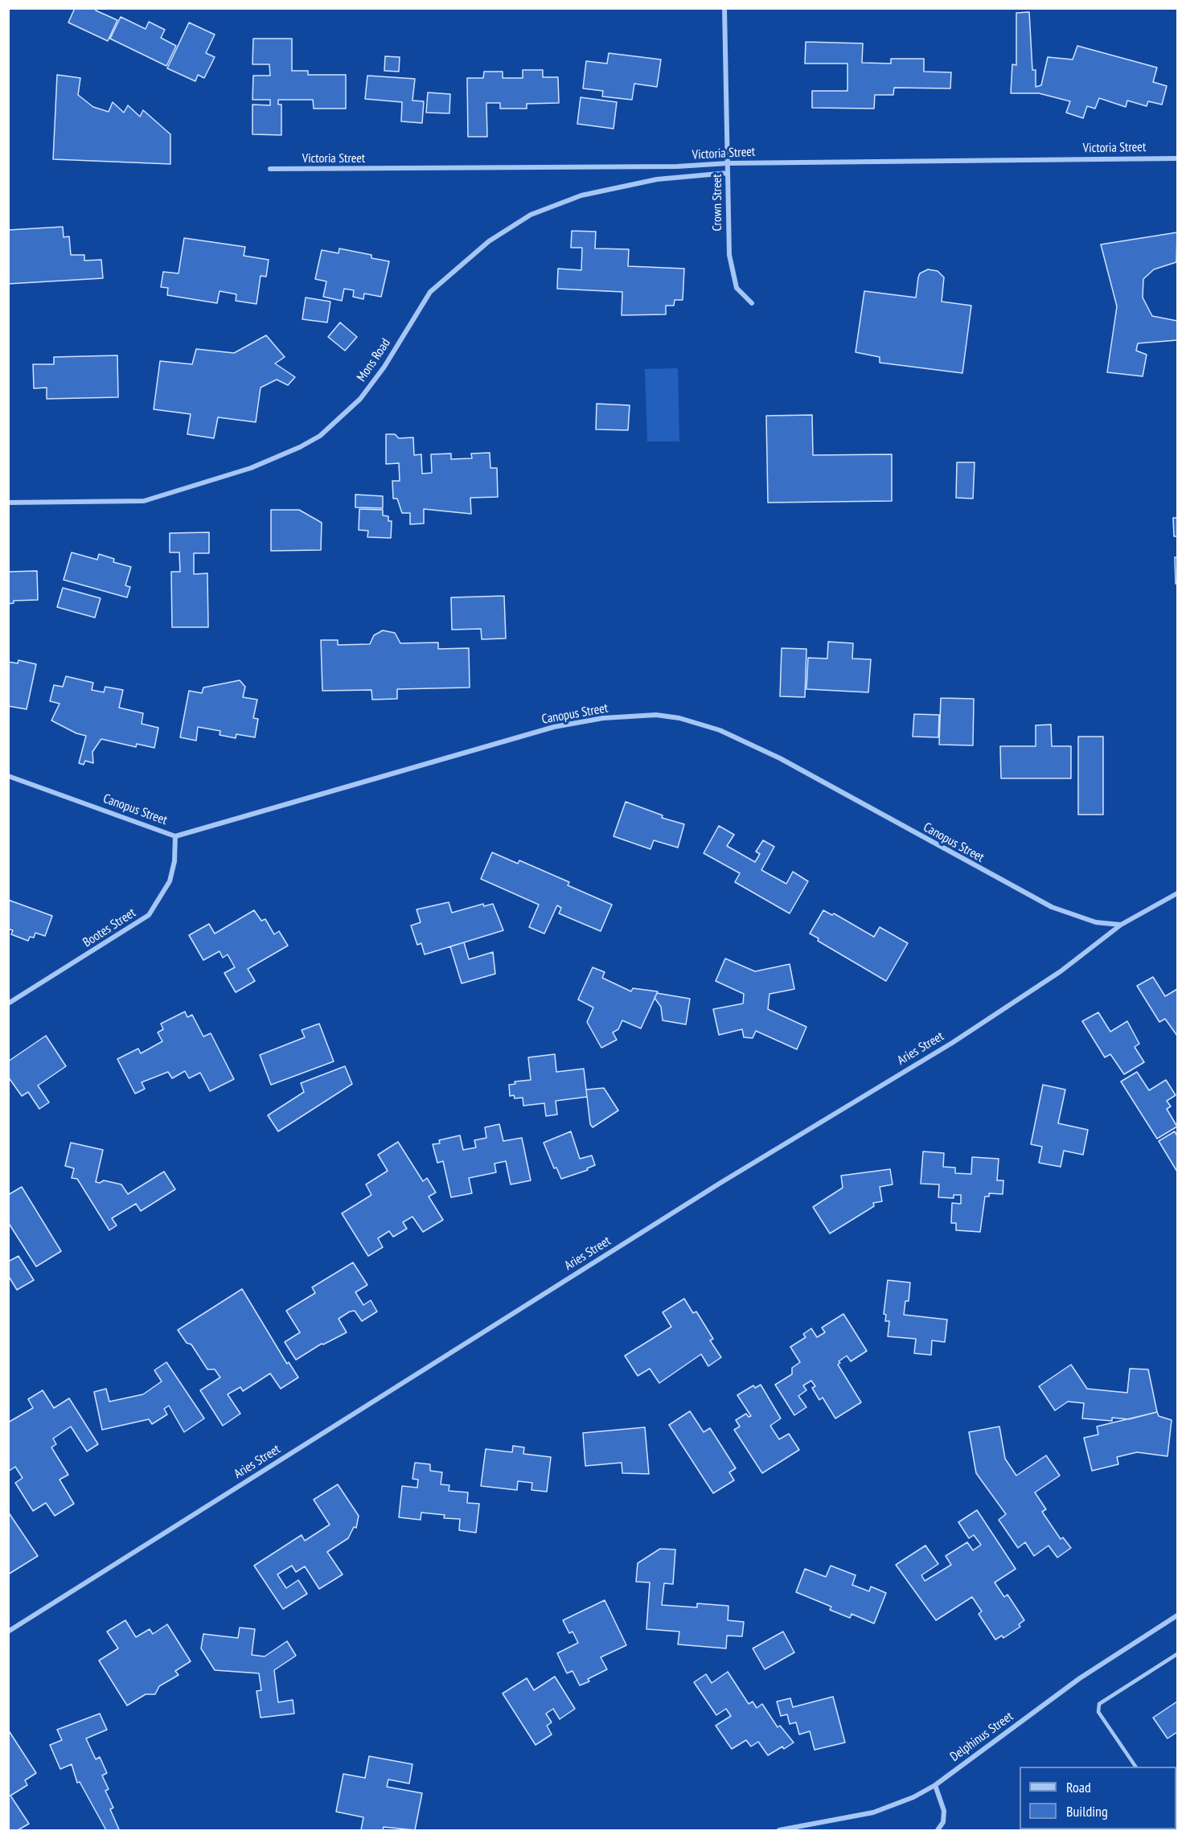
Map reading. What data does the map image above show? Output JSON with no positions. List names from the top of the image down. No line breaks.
{"streets":{"street":["Victoria Street","Crown Street","Mons Road","Canopus Street","Bootes Street","Aries Street","Delphinus Street"]},"crossings":[["Victoria Street","Crown Street"],["Crown Street","Mons Road"],["Canopus Street","Bootes Street"],["Canopus Street","Aries Street"]],"legend":["Road","Building"]}
